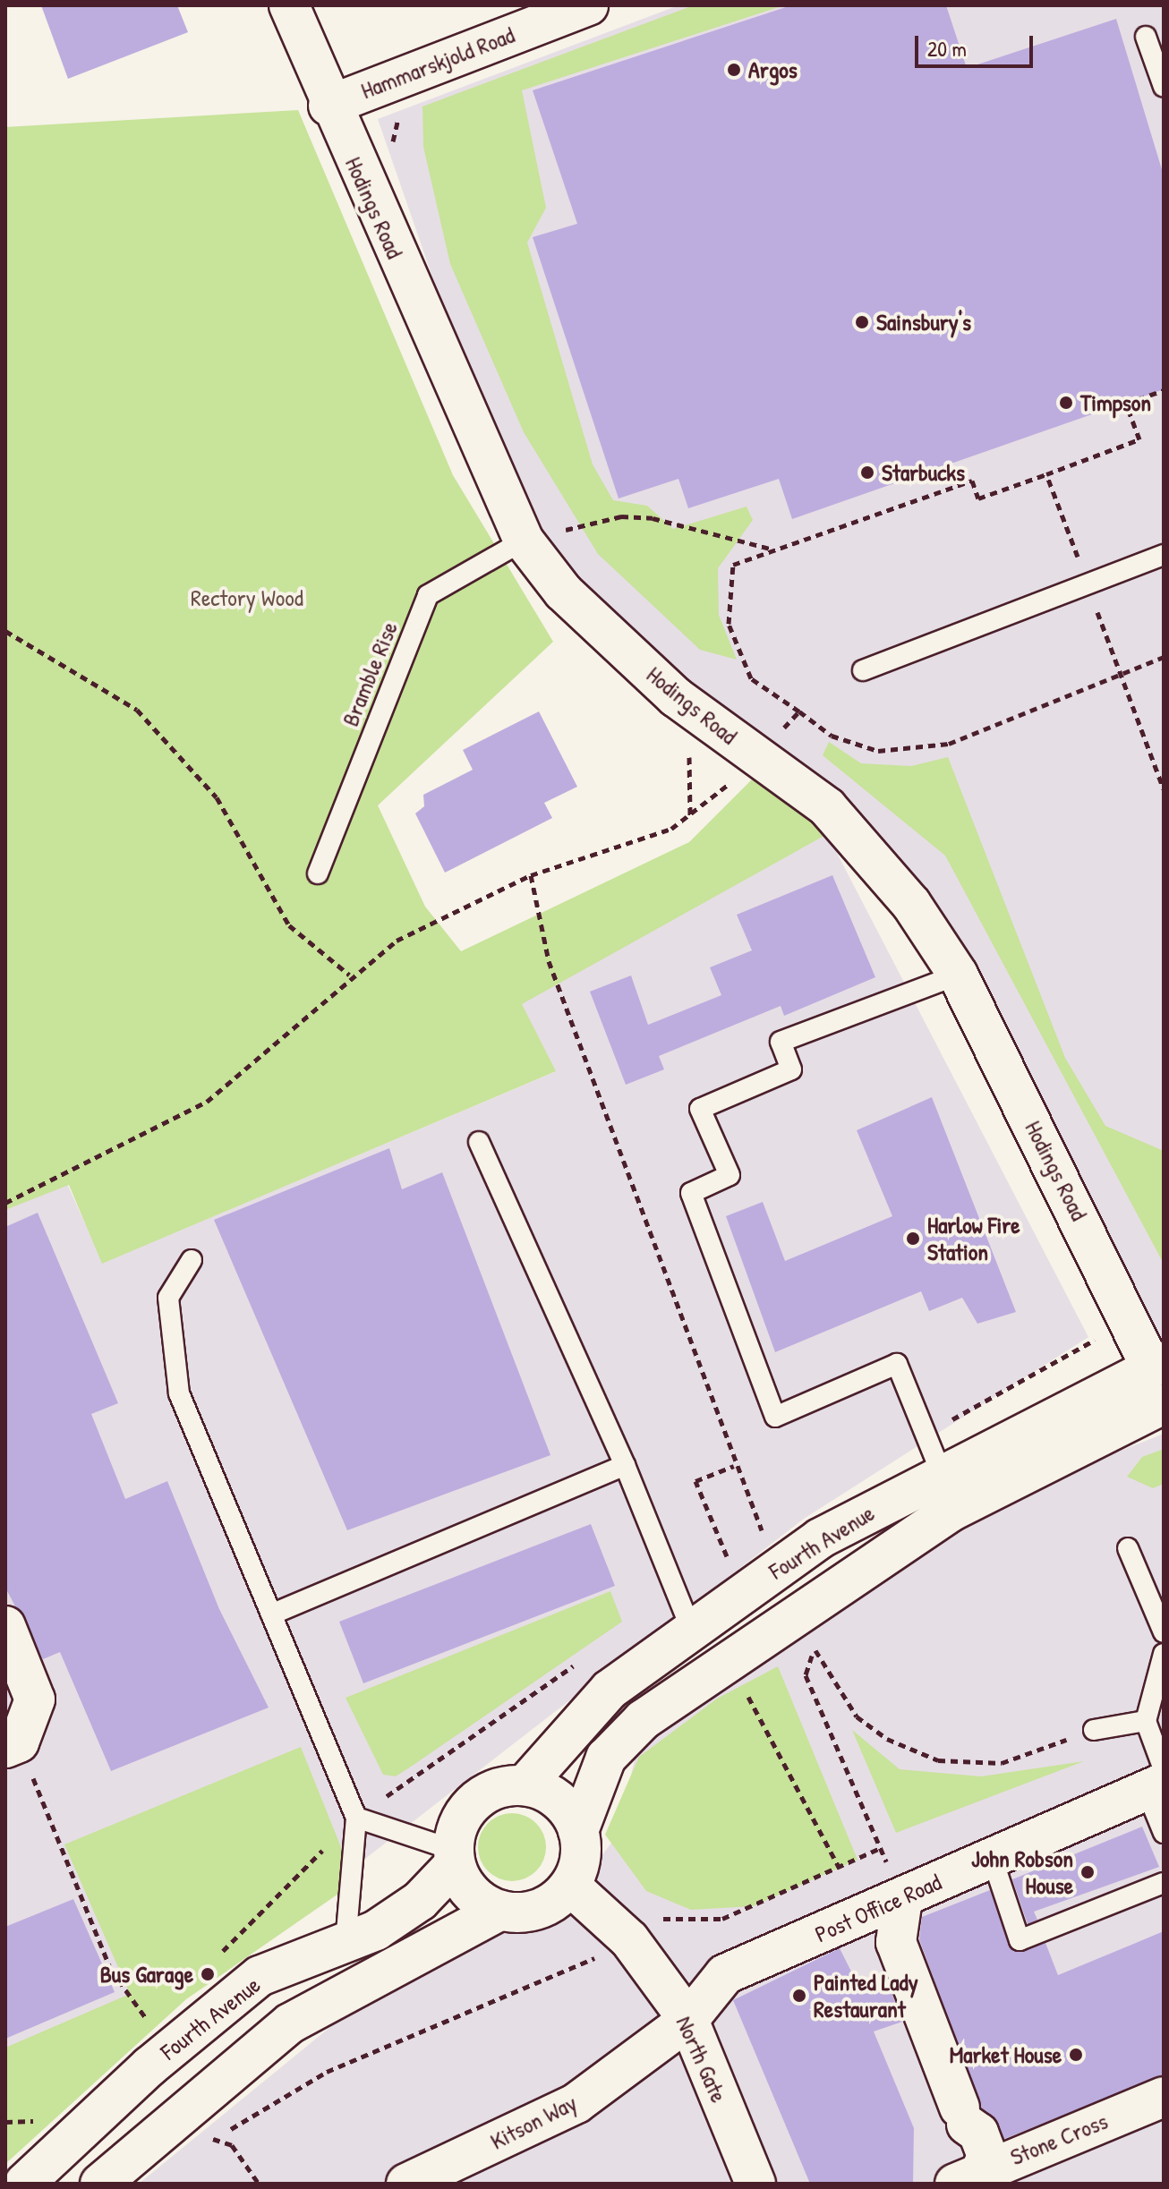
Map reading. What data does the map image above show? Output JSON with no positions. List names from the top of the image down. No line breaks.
{"streets":{"street":["Hammarskjold Road","Hodings Road","Fourth Avenue","Post Office Road","North Gate","Kitson Way","Stone Cross"],"lane":["Bramble Rise"]},"crossings":[["Hammarskjold Road","Hodings Road"],["Hodings Road","Bramble Rise"],["Hodings Road","Fourth Avenue"],["Fourth Avenue","North Gate"],["Post Office Road","North Gate"],["Post Office Road","Kitson Way"],["North Gate","Kitson Way"]],"parks":["Rectory Wood"],"places":["Argos","Sainsbury's","Timpson","Starbucks","Harlow Fire Station","John Robson House","Bus Garage","Painted Lady Restaurant","Market House"],"scale_bar":"20 m"}
